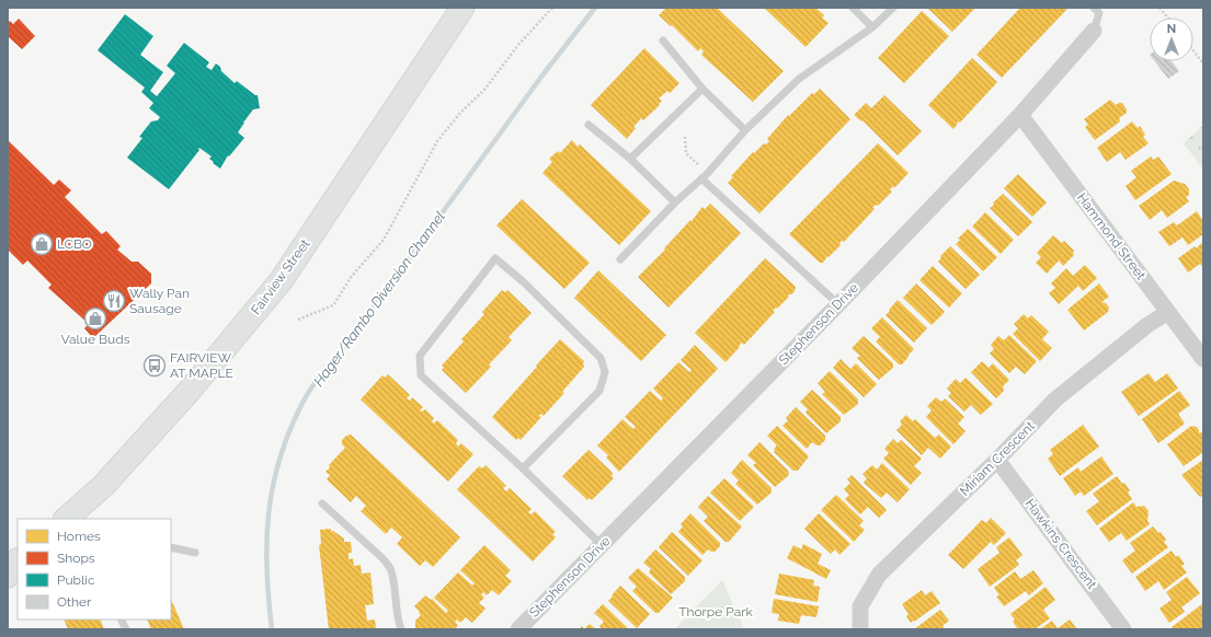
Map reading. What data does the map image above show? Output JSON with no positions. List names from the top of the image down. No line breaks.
{"streets":{"main road":["Fairview Street"],"street":["Hammond Street","Stephenson Drive","Miriam Crescent","Hawkins Crescent"]},"crossings":[["Hammond Street","Stephenson Drive"],["Hammond Street","Miriam Crescent"],["Miriam Crescent","Hawkins Crescent"]],"water":["Hager/Rambo Diversion Channel"],"parks":["Thorpe Park"],"places":{"shop":["LCBO","Value Buds"],"restaurant":["Wally Pan Sausage"],"bus stop":["FAIRVIEW AT MAPLE"]},"legend":["Homes","Shops","Public","Other"],"north":"top"}
